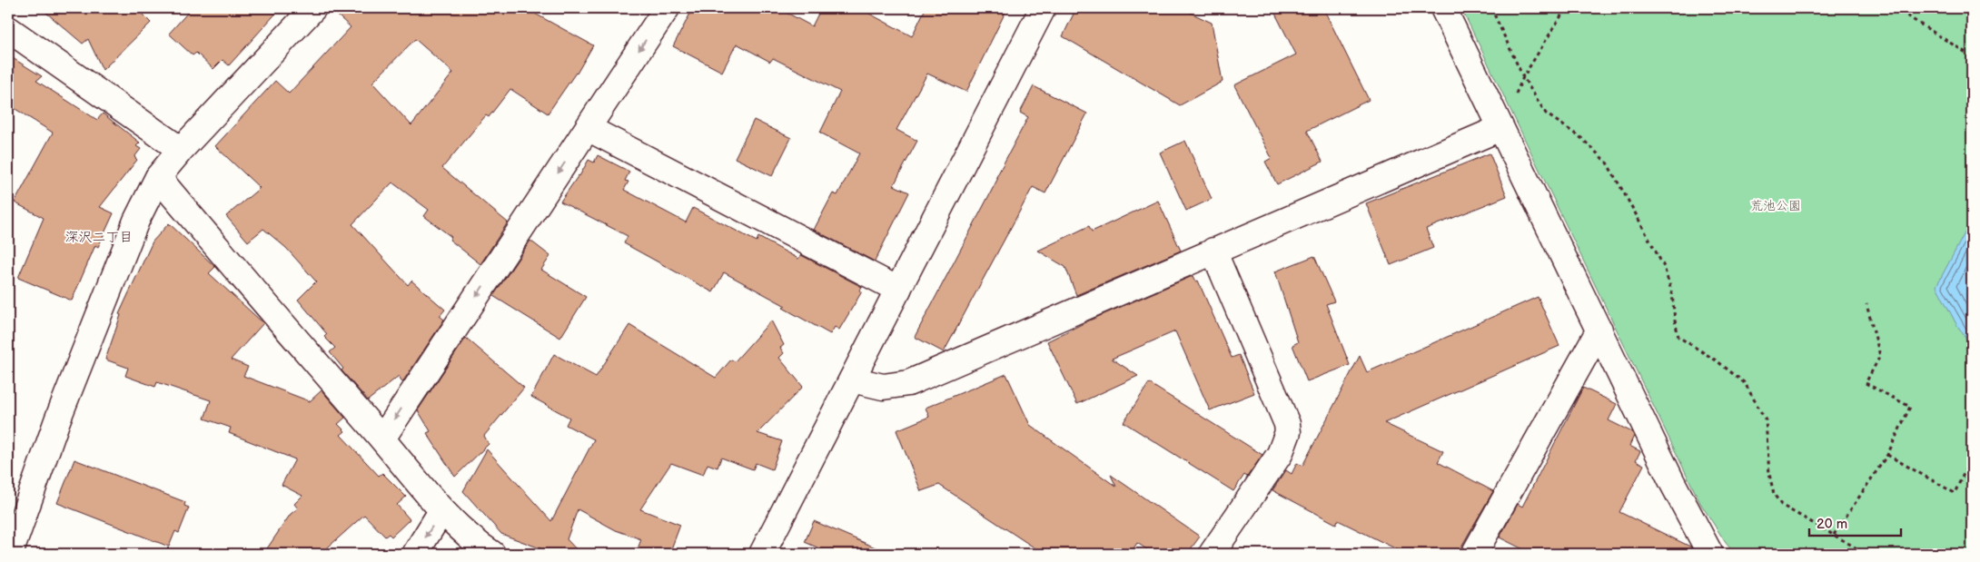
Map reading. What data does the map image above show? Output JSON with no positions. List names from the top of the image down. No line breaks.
{"districts":["深沢二丁目"],"parks":["荒池公園"],"scale_bar":"20 m"}
